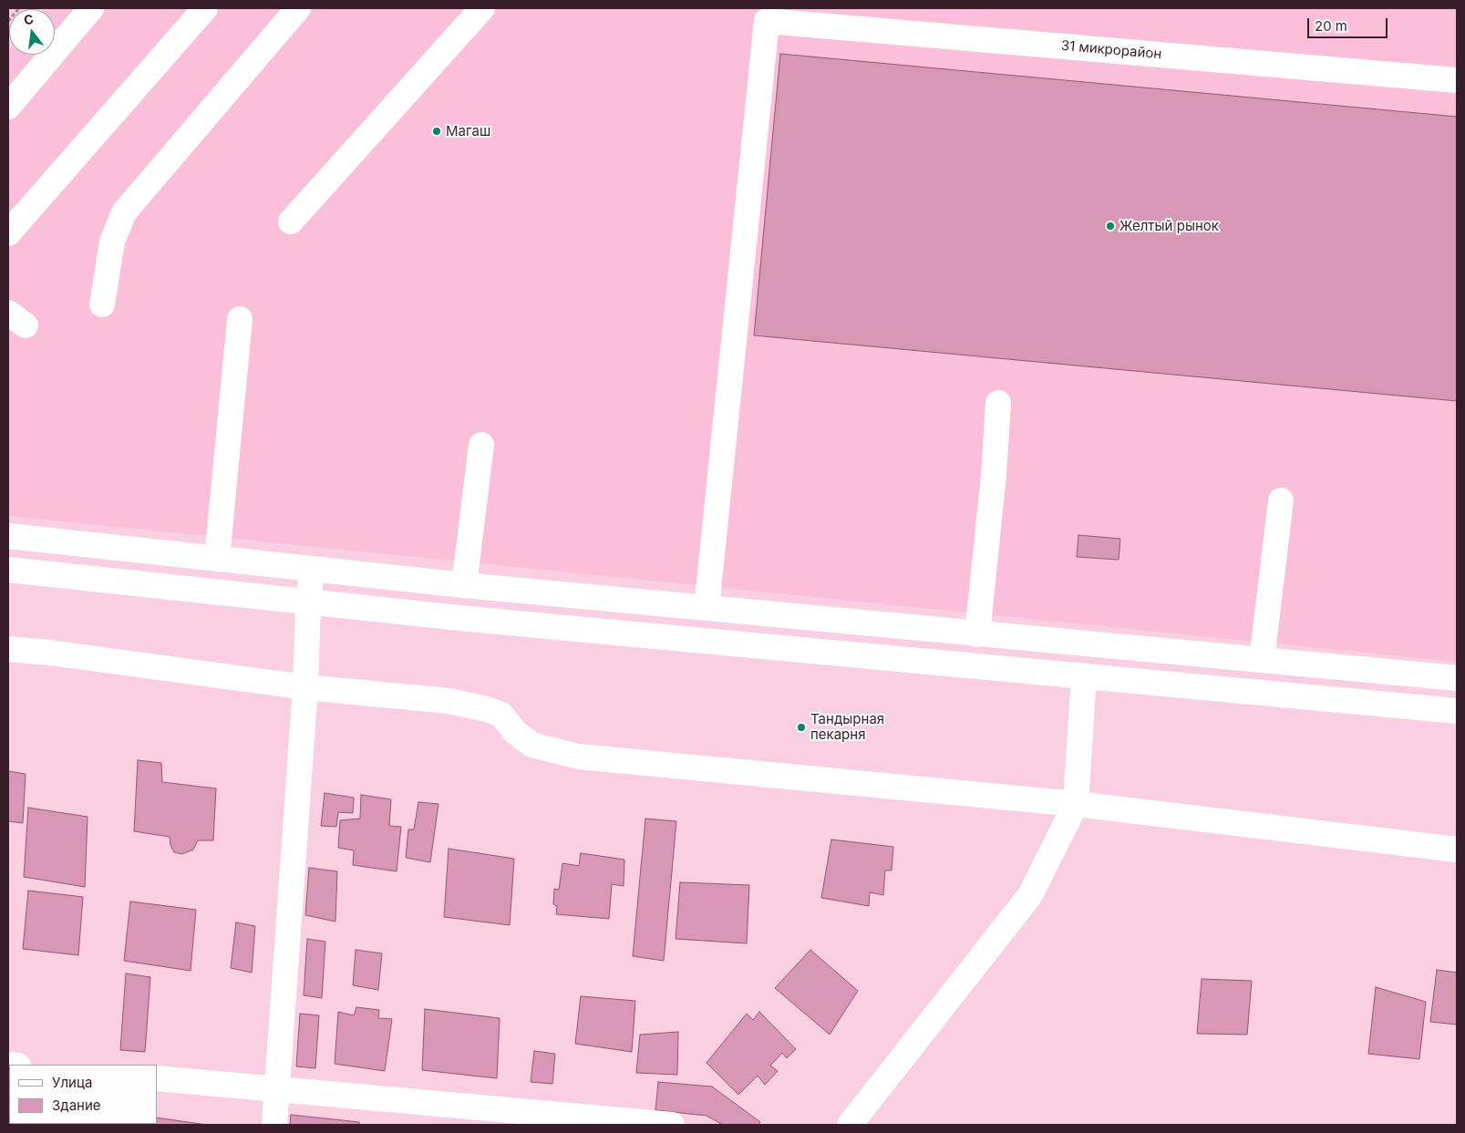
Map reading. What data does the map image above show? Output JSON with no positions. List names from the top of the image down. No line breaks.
{"streets":{"street":["31 микрорайон"]},"places":["Магаш","Желтый рынок","Тандырная пекарня"],"legend":["Улица","Здание"],"scale_bar":"20 m","north":"top"}
